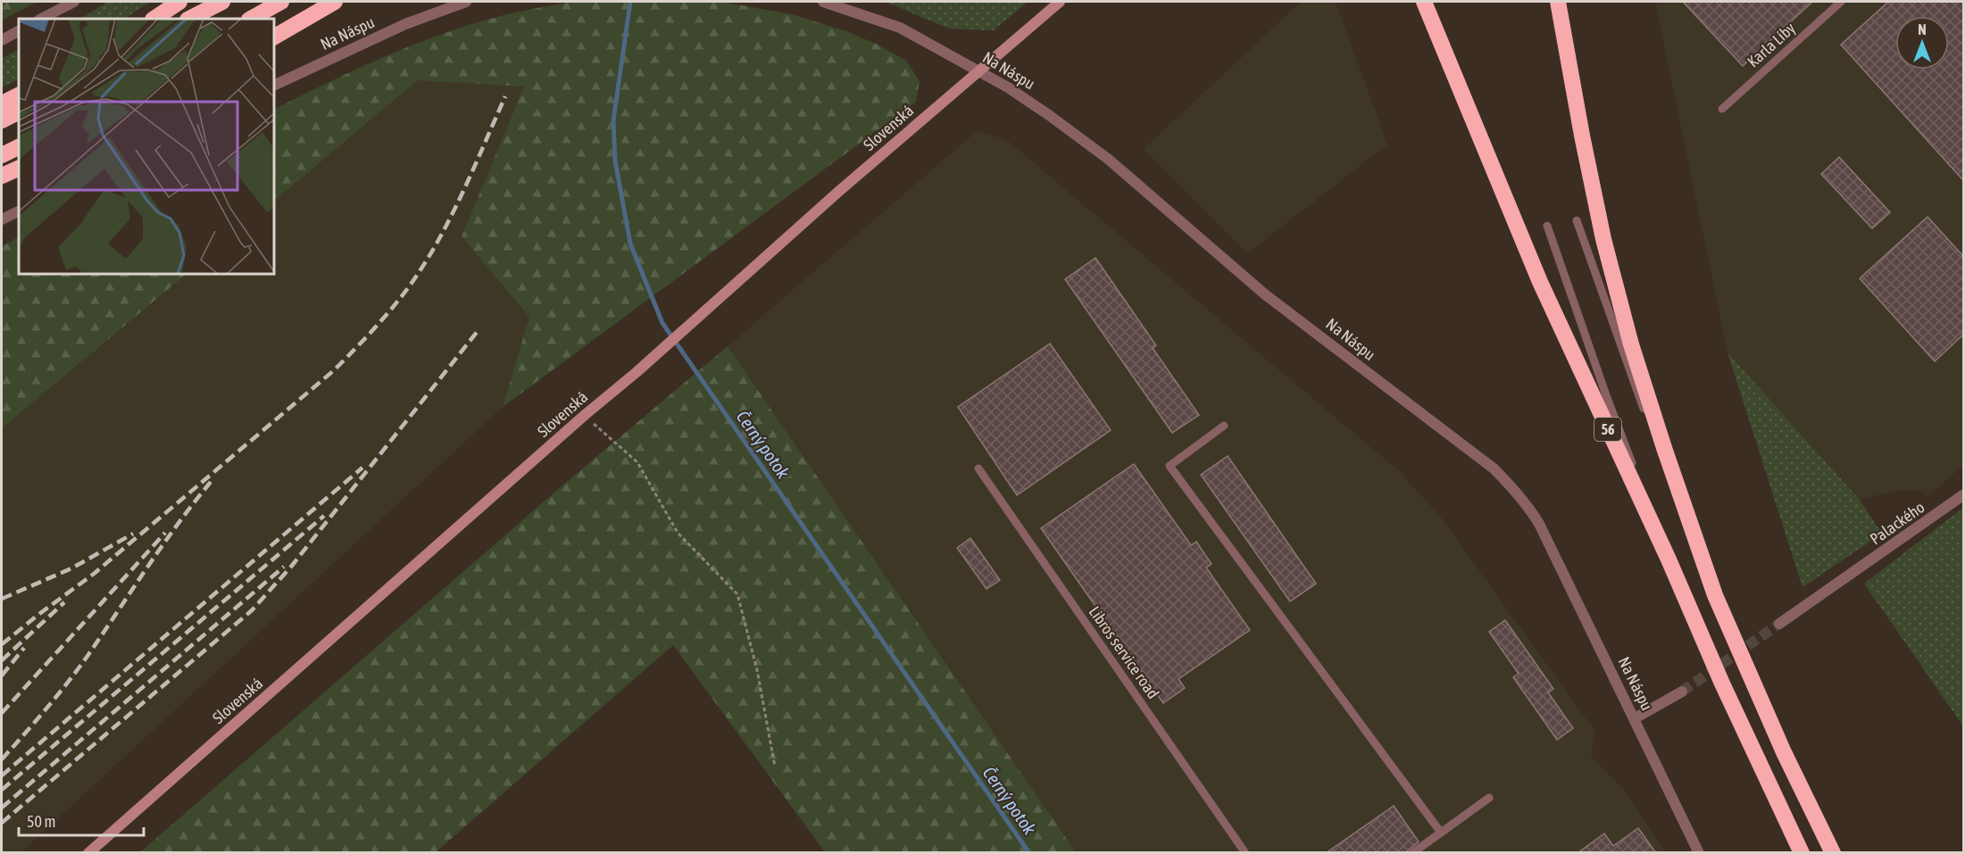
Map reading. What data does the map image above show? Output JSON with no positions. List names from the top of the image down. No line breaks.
{"streets":{"highway":["56"],"street":["Na Náspu","Slovenská","Palackého"],"lane":["Karla Líby","Libros service road"]},"crossings":[["Na Náspu","Slovenská"]],"water":["Černý potok"],"scale_bar":"50 m","north":"top"}
